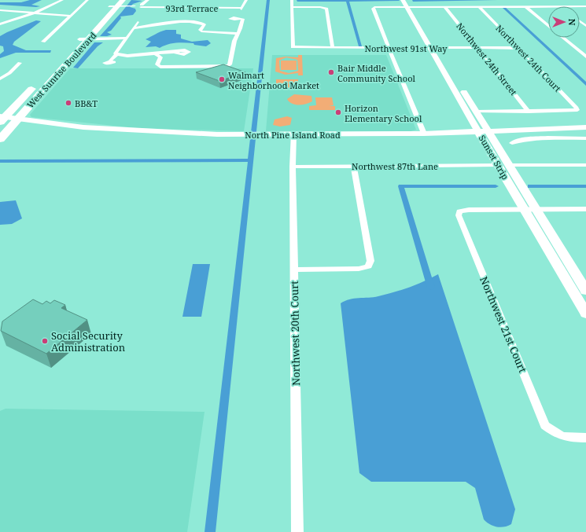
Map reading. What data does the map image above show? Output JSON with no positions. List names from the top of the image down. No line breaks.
{"streets":{"highway":["West Sunrise Boulevard"],"street":["93rd Terrace","Northwest 91st Way","Northwest 24th Court","Northwest 24th Street","North Pine Island Road","Sunset Strip","Northwest 87th Lane","Northwest 21st Court","Northwest 20th Court"]},"crossings":[["Northwest 91st Way","Northwest 24th Court"],["Northwest 91st Way","Northwest 24th Street"],["Northwest 91st Way","Sunset Strip"],["Northwest 24th Court","Northwest 24th Street"],["West Sunrise Boulevard","North Pine Island Road"],["North Pine Island Road","Sunset Strip"],["North Pine Island Road","Northwest 20th Court"],["Sunset Strip","Northwest 87th Lane"],["Sunset Strip","Northwest 21st Court"],["Northwest 87th Lane","Northwest 20th Court"]],"places":["Bair Middle Community School","Walmart Neighborhood Market","BB&T","Horizon Elementary School","Social Security Administration"],"north":"right"}
